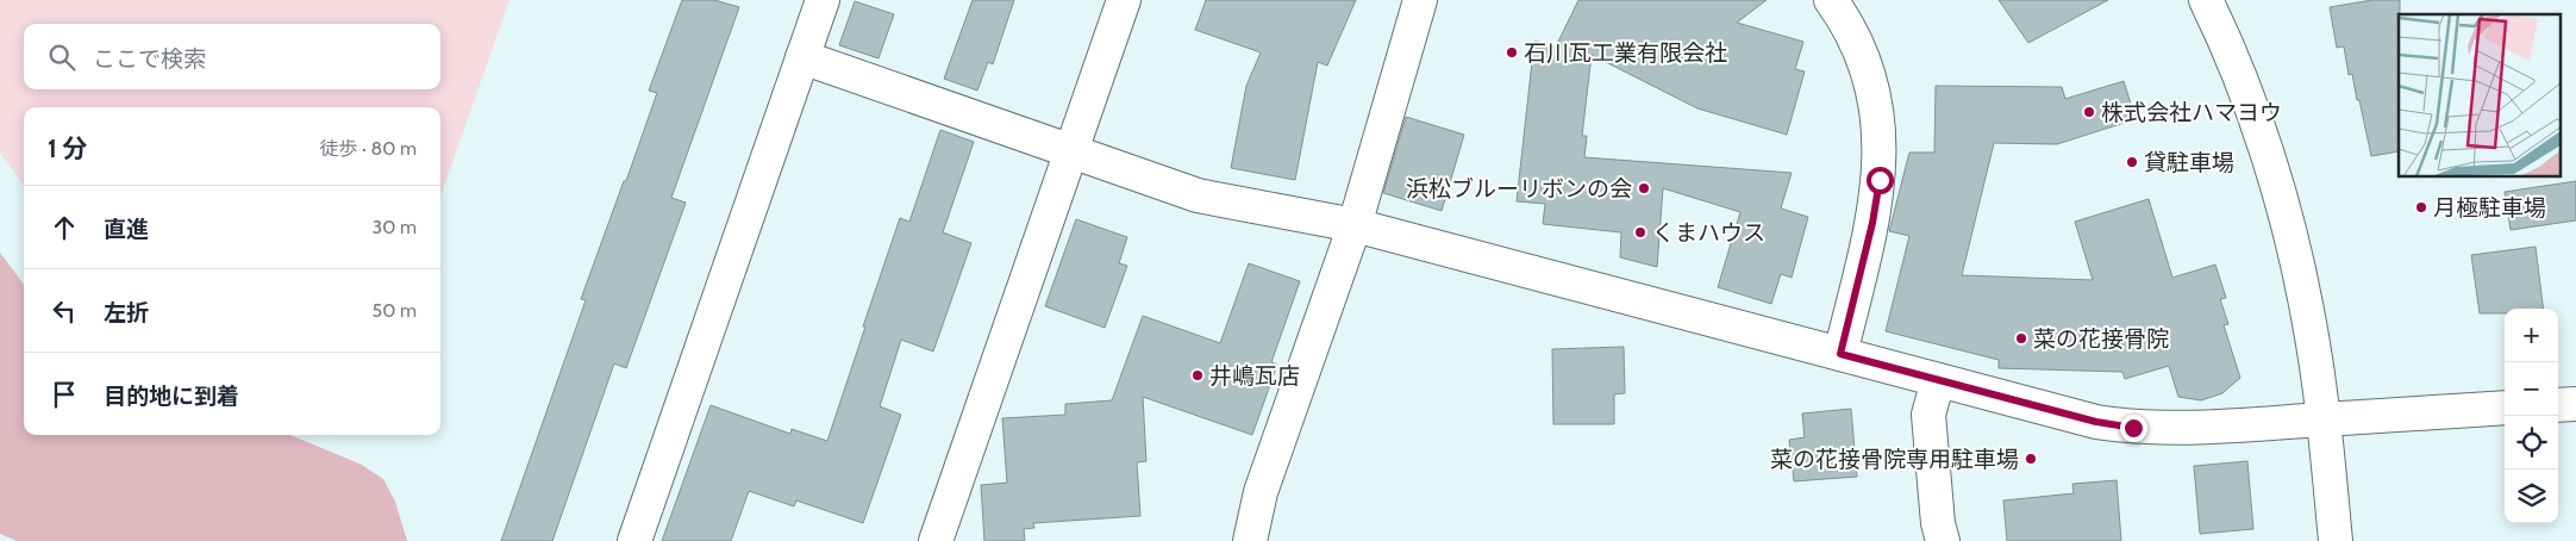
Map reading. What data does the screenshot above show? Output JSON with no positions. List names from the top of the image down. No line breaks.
{"places":["石川瓦工業有限会社","株式会社ハマヨウ","貸駐車場","浜松ブルーリボンの会","月極駐車場","くまハウス","菜の花接骨院","井嶋瓦店","菜の花接骨院専用駐車場"],"page":{"search":"ここで検索","heading":["1 分","徒歩 · 80 m"],"list":[["直進","30 m"],["左折","50 m"],"目的地に到着"],"map_buttons":["+","−"]}}
